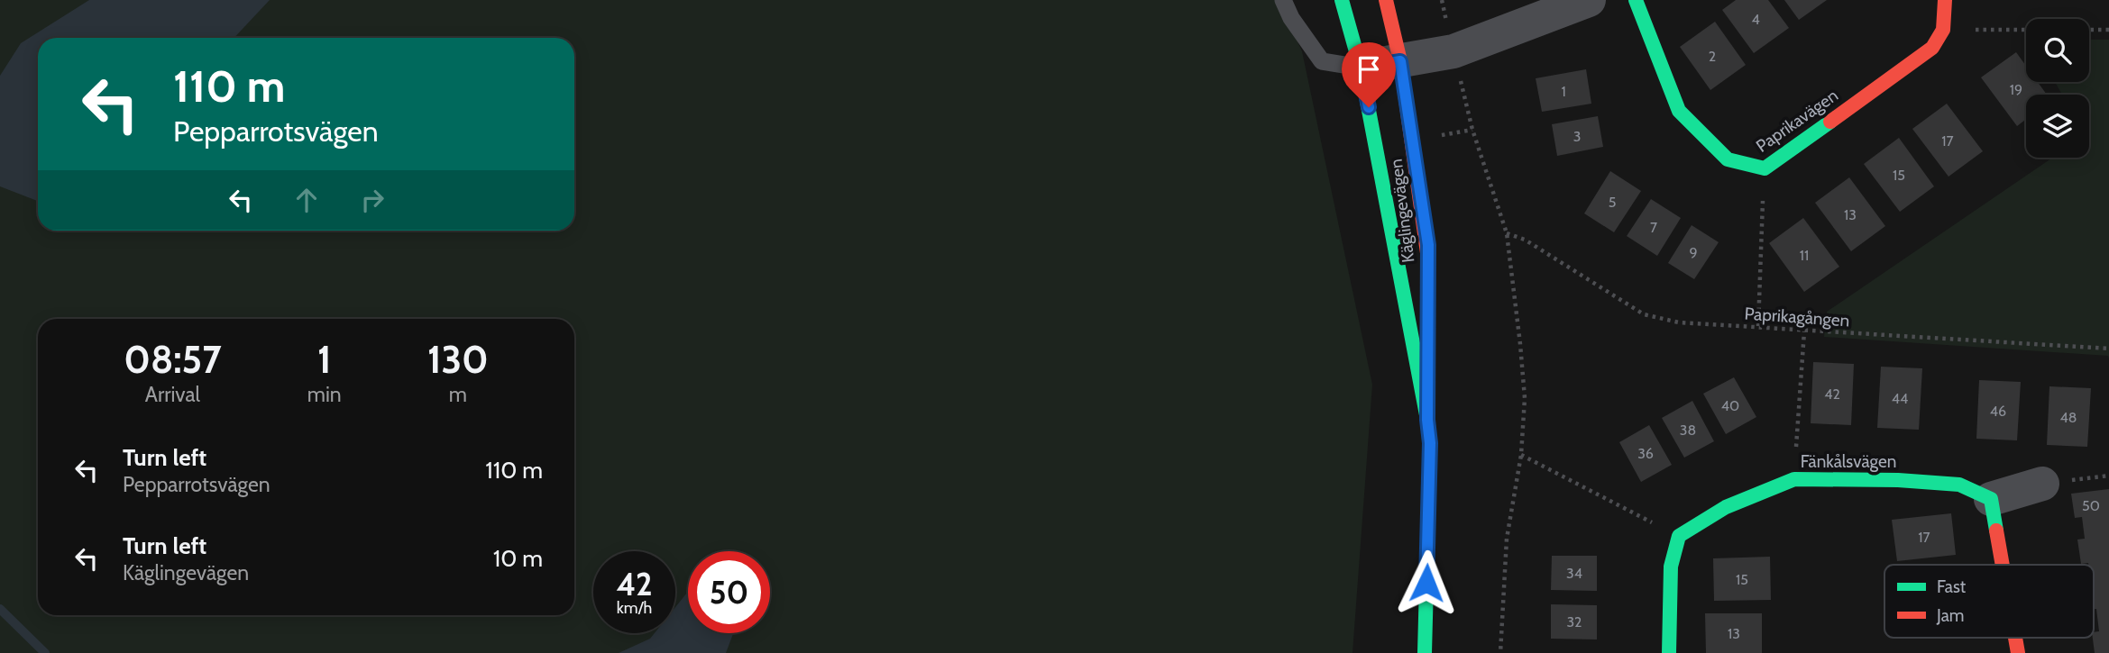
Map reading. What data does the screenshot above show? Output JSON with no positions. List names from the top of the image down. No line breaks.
{"streets":{"street":["Paprikavägen","Käglingevägen","Fänkålsvägen"],"path":["Paprikagången"]},"house_numbers":["4","2","19","1","3","17","15","5","13","7","9","11","42","44","40","46","48","38","36","50","17","34","15","32","13"],"legend":["Fast","Jam"],"page":{"turn":["110 m","Pepparrotsvägen"],"eta":["08:57","Arrival","1","min","130","m"],"list":[{"name":"Turn left","note":"Pepparrotsvägen","value":"110 m"},{"name":"Turn left","note":"Käglingevägen","value":"10 m"}],"speed":"42 km/h","limit":"50"}}
